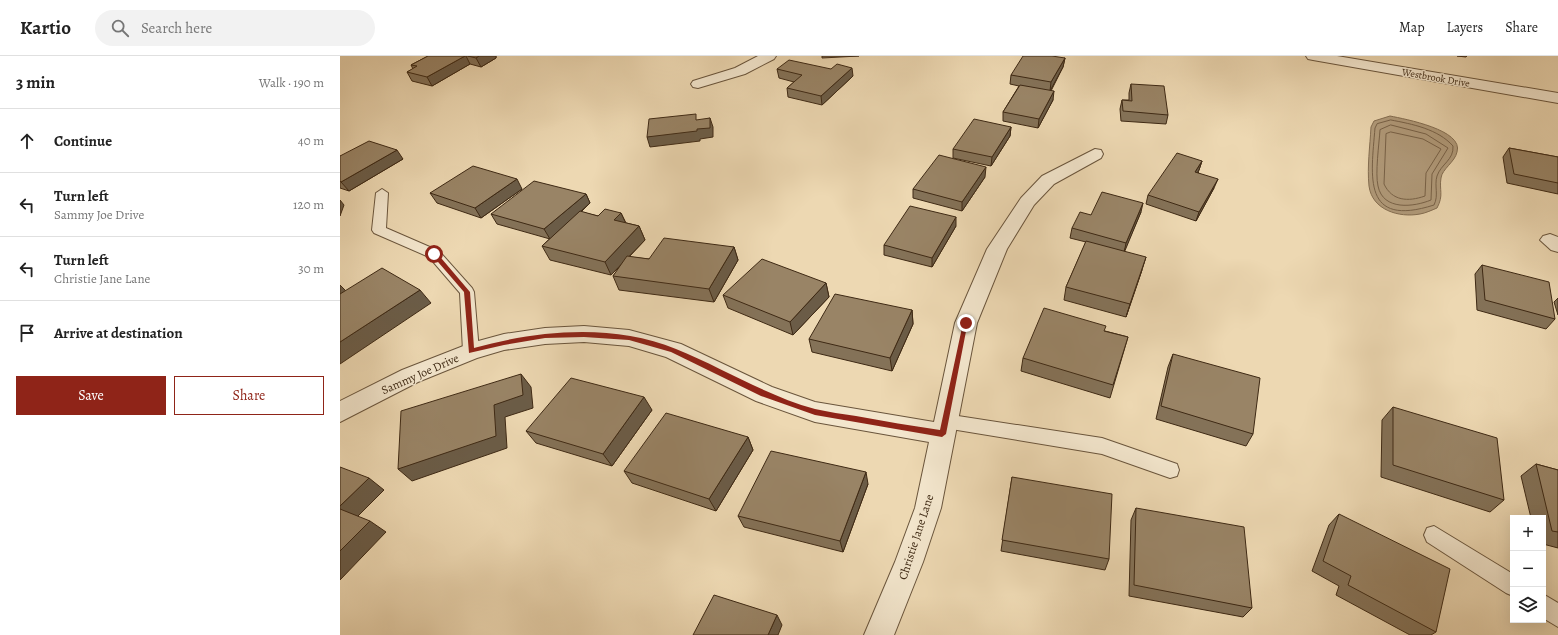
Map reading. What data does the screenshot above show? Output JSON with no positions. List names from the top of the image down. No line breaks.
{"streets":{"street":["Westbrook Drive","Sammy Joe Drive","Christie Jane Lane"]},"crossings":[["Sammy Joe Drive","Christie Jane Lane"]],"page":{"header":"Kartio","search":"Search here","nav":["Map","Layers","Share"],"heading":["3 min","Walk · 190 m"],"list":[["Continue","40 m"],["Turn left","Sammy Joe Drive","120 m"],["Turn left","Christie Jane Lane","30 m"],"Arrive at destination"],"buttons":["Save","Share"],"map_buttons":["+","−"]}}
